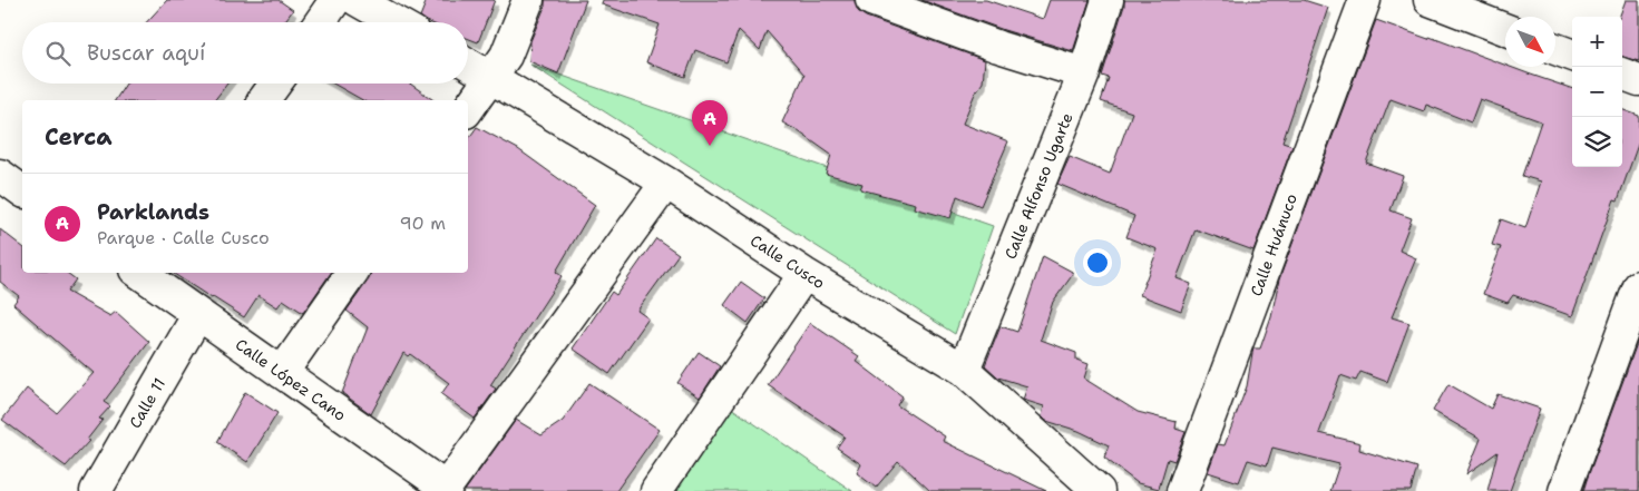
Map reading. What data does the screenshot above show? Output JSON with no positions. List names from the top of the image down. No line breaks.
{"streets":{"street":["Calle Alfonso Ugarte","Calle Huánuco","Calle Cusco","Calle López Cano","Calle 11"]},"crossings":[["Calle Alfonso Ugarte","Calle Cusco"],["Calle López Cano","Calle 11"]],"north":"bottom right","page":{"map_buttons":["+","−"],"search":"Buscar aquí","pins":"A","heading":"Cerca","list":[{"mark":"A","name":"Parklands","note":"Parque · Calle Cusco","value":"90 m"}]}}
